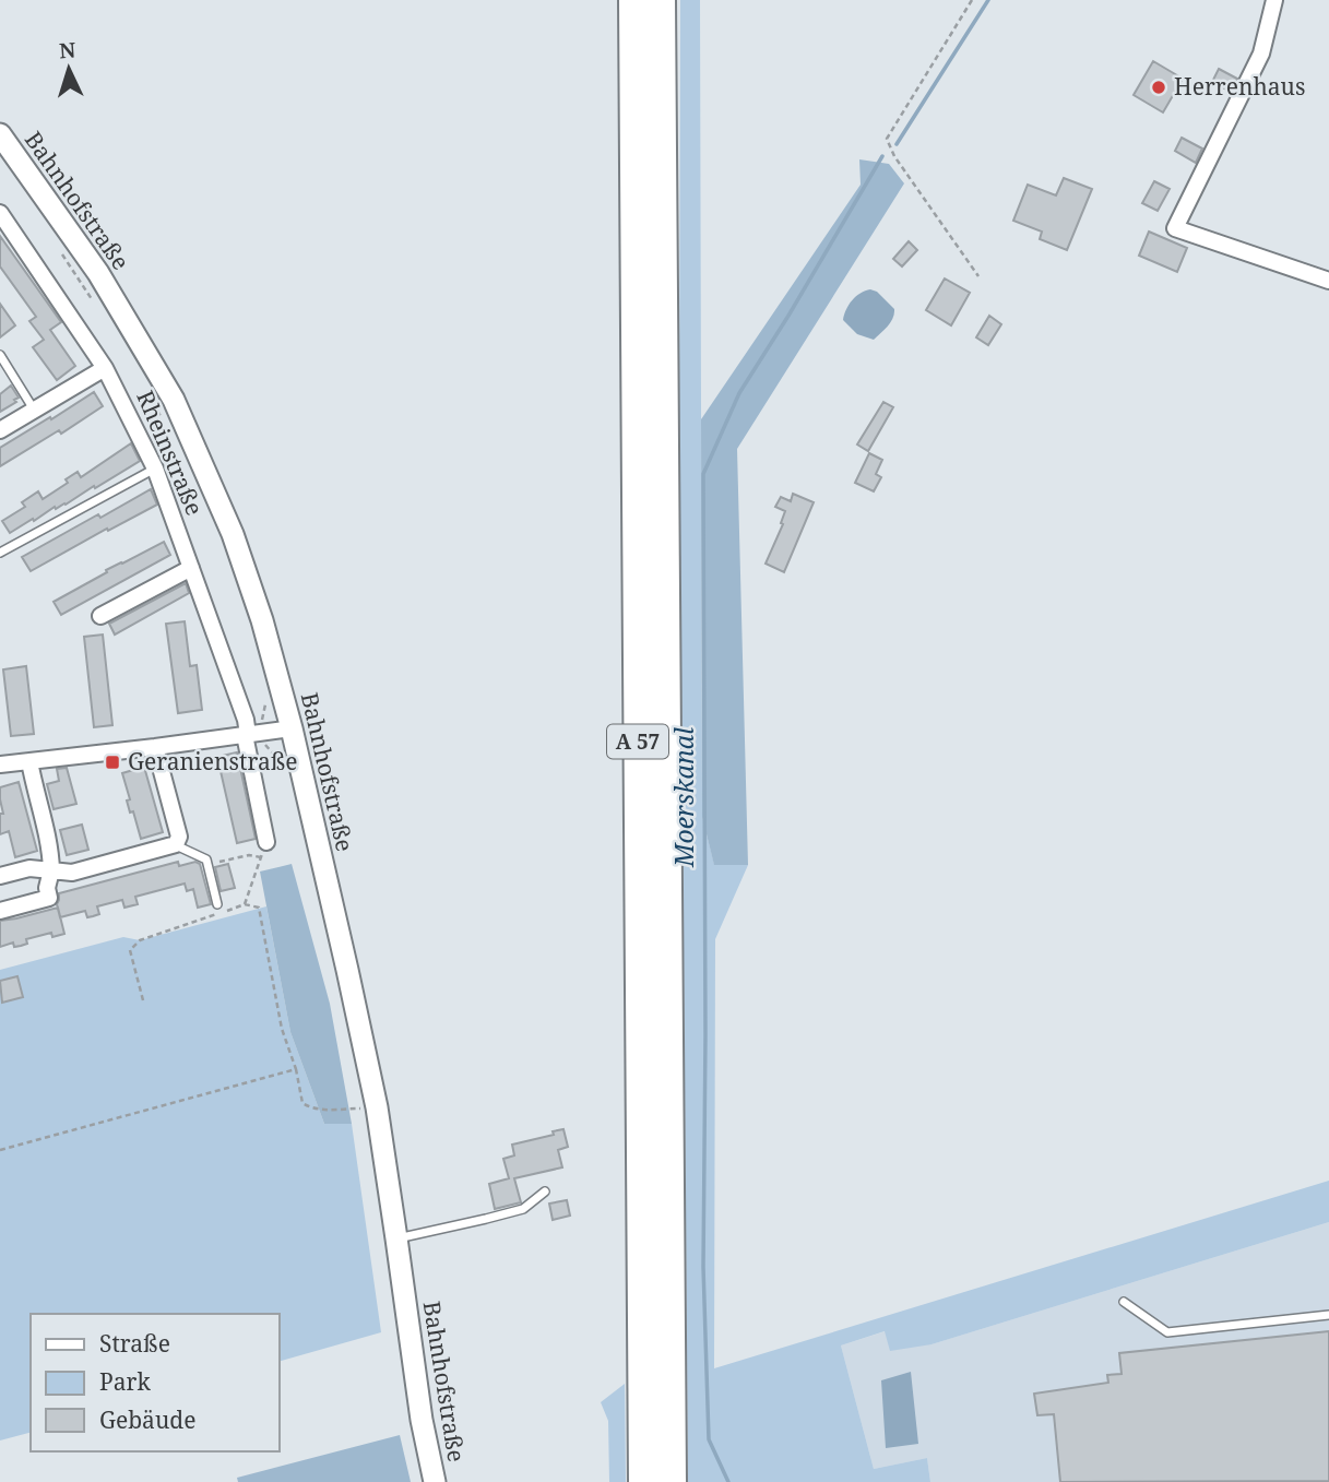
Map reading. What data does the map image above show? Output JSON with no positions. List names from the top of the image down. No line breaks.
{"streets":{"highway":["A 57"],"main road":["Bahnhofstraße"],"street":["Rheinstraße"]},"water":["Moerskanal"],"places":{"other":["Herrenhaus"],"transit":["Geranienstraße"]},"legend":["Straße","Park","Gebäude"],"north":"top"}
